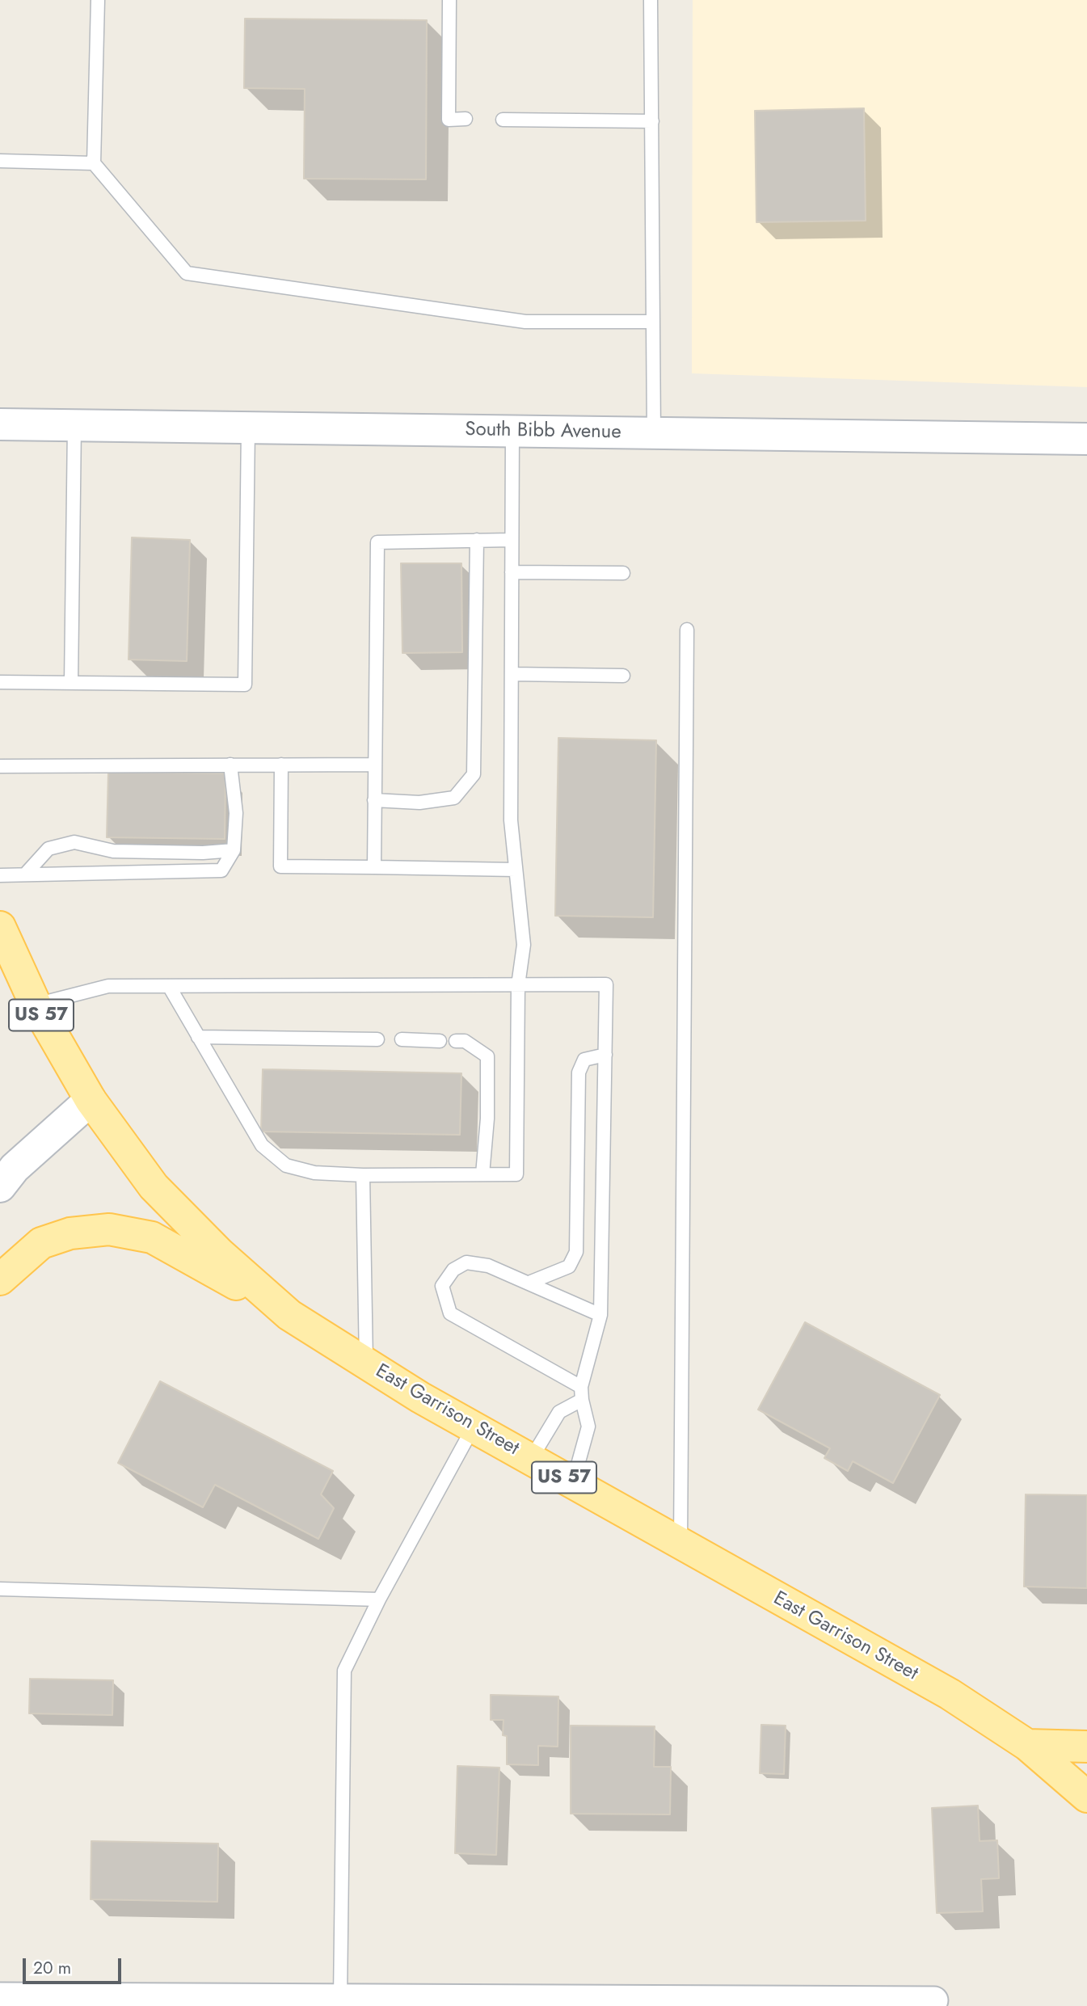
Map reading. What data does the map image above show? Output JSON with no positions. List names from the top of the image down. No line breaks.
{"streets":{"main road":["South Bibb Avenue","US 57","East Garrison Street"]},"crossings":[["US 57","East Garrison Street"]],"scale_bar":"20 m"}
